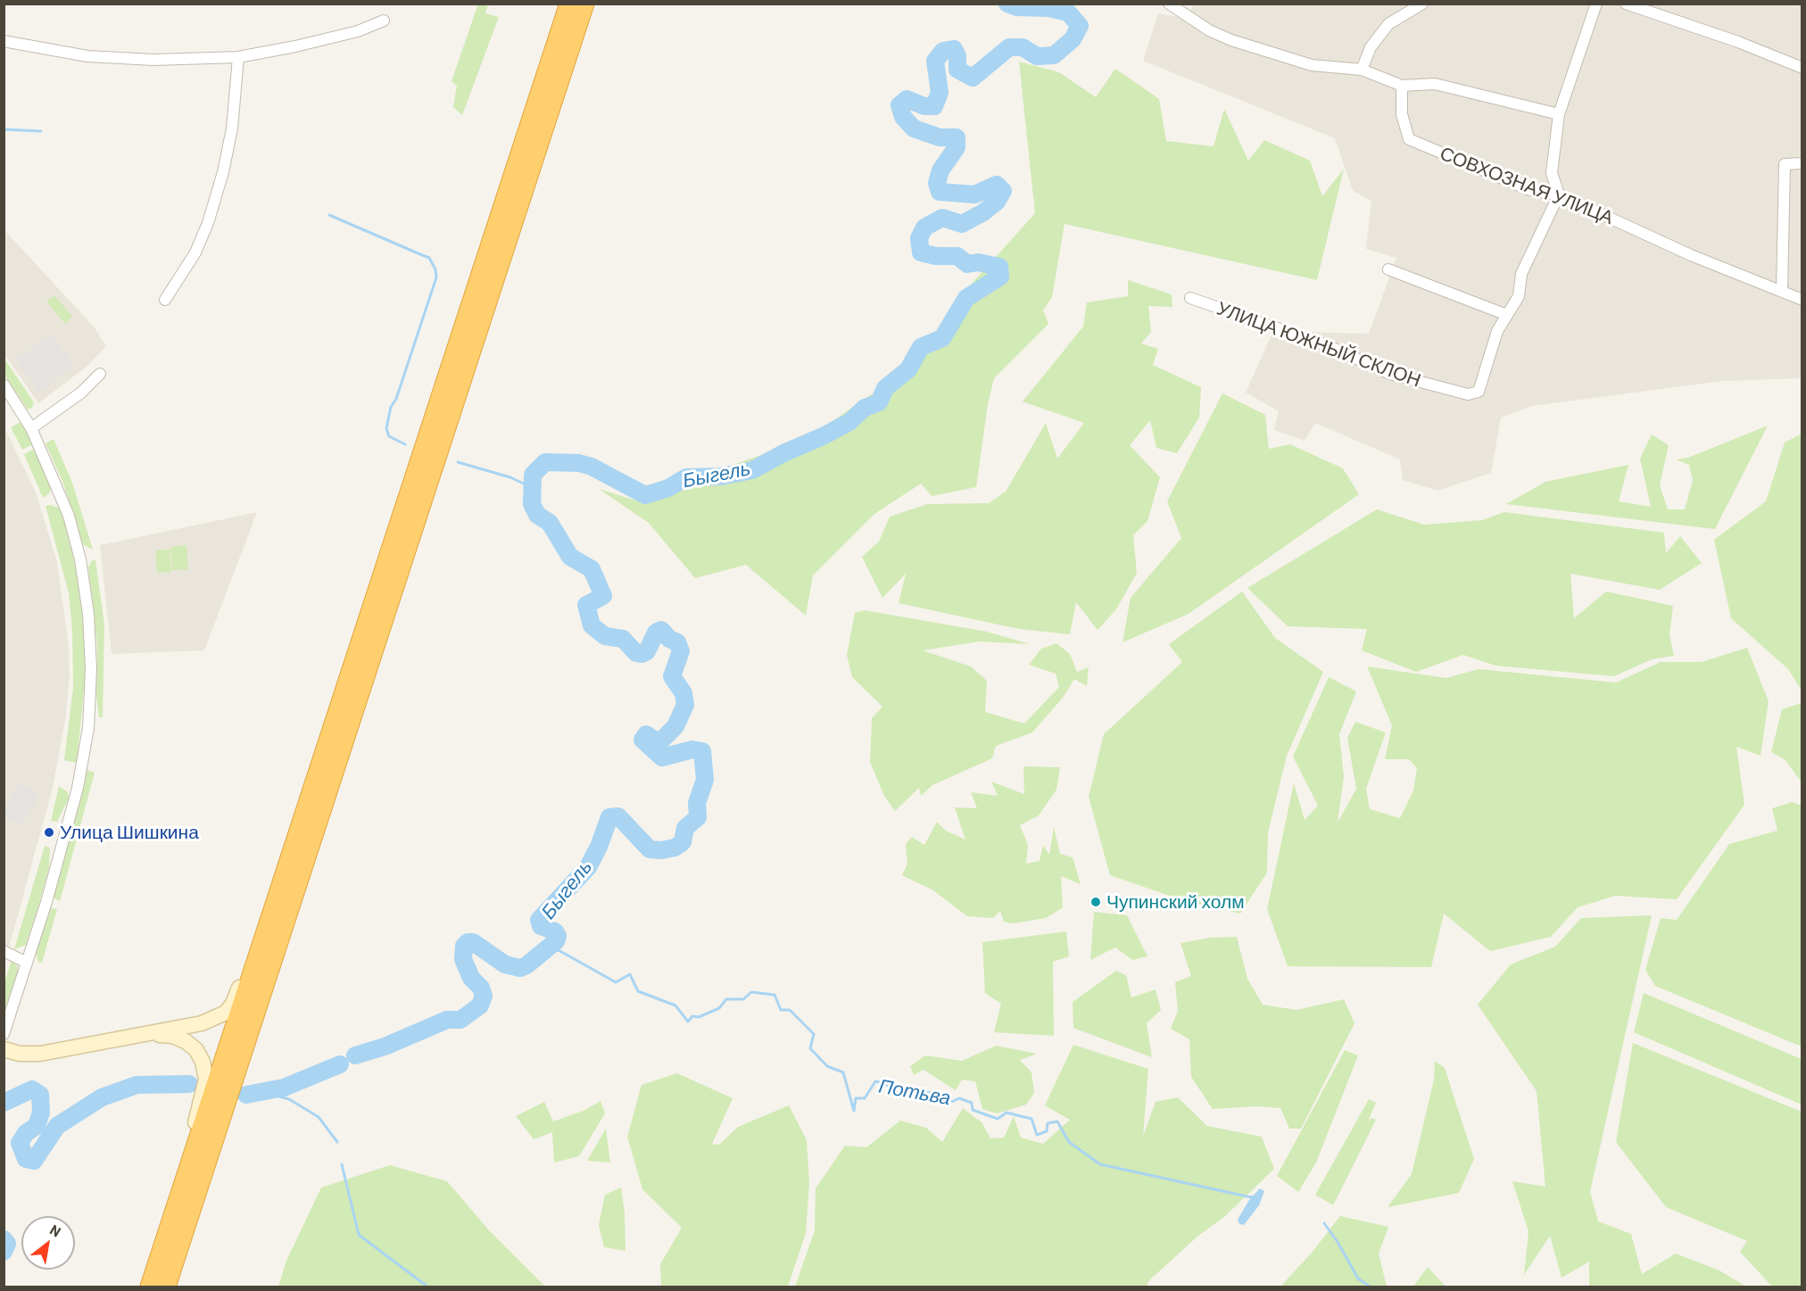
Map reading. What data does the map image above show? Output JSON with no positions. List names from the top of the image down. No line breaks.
{"streets":{"street":["СОВХОЗНАЯ УЛИЦА","УЛИЦА ЮЖНЫЙ СКЛОН"]},"water":["Быгель","Потьва"],"places":["Улица Шишкина","Чупинский холм"],"north":"top right"}
